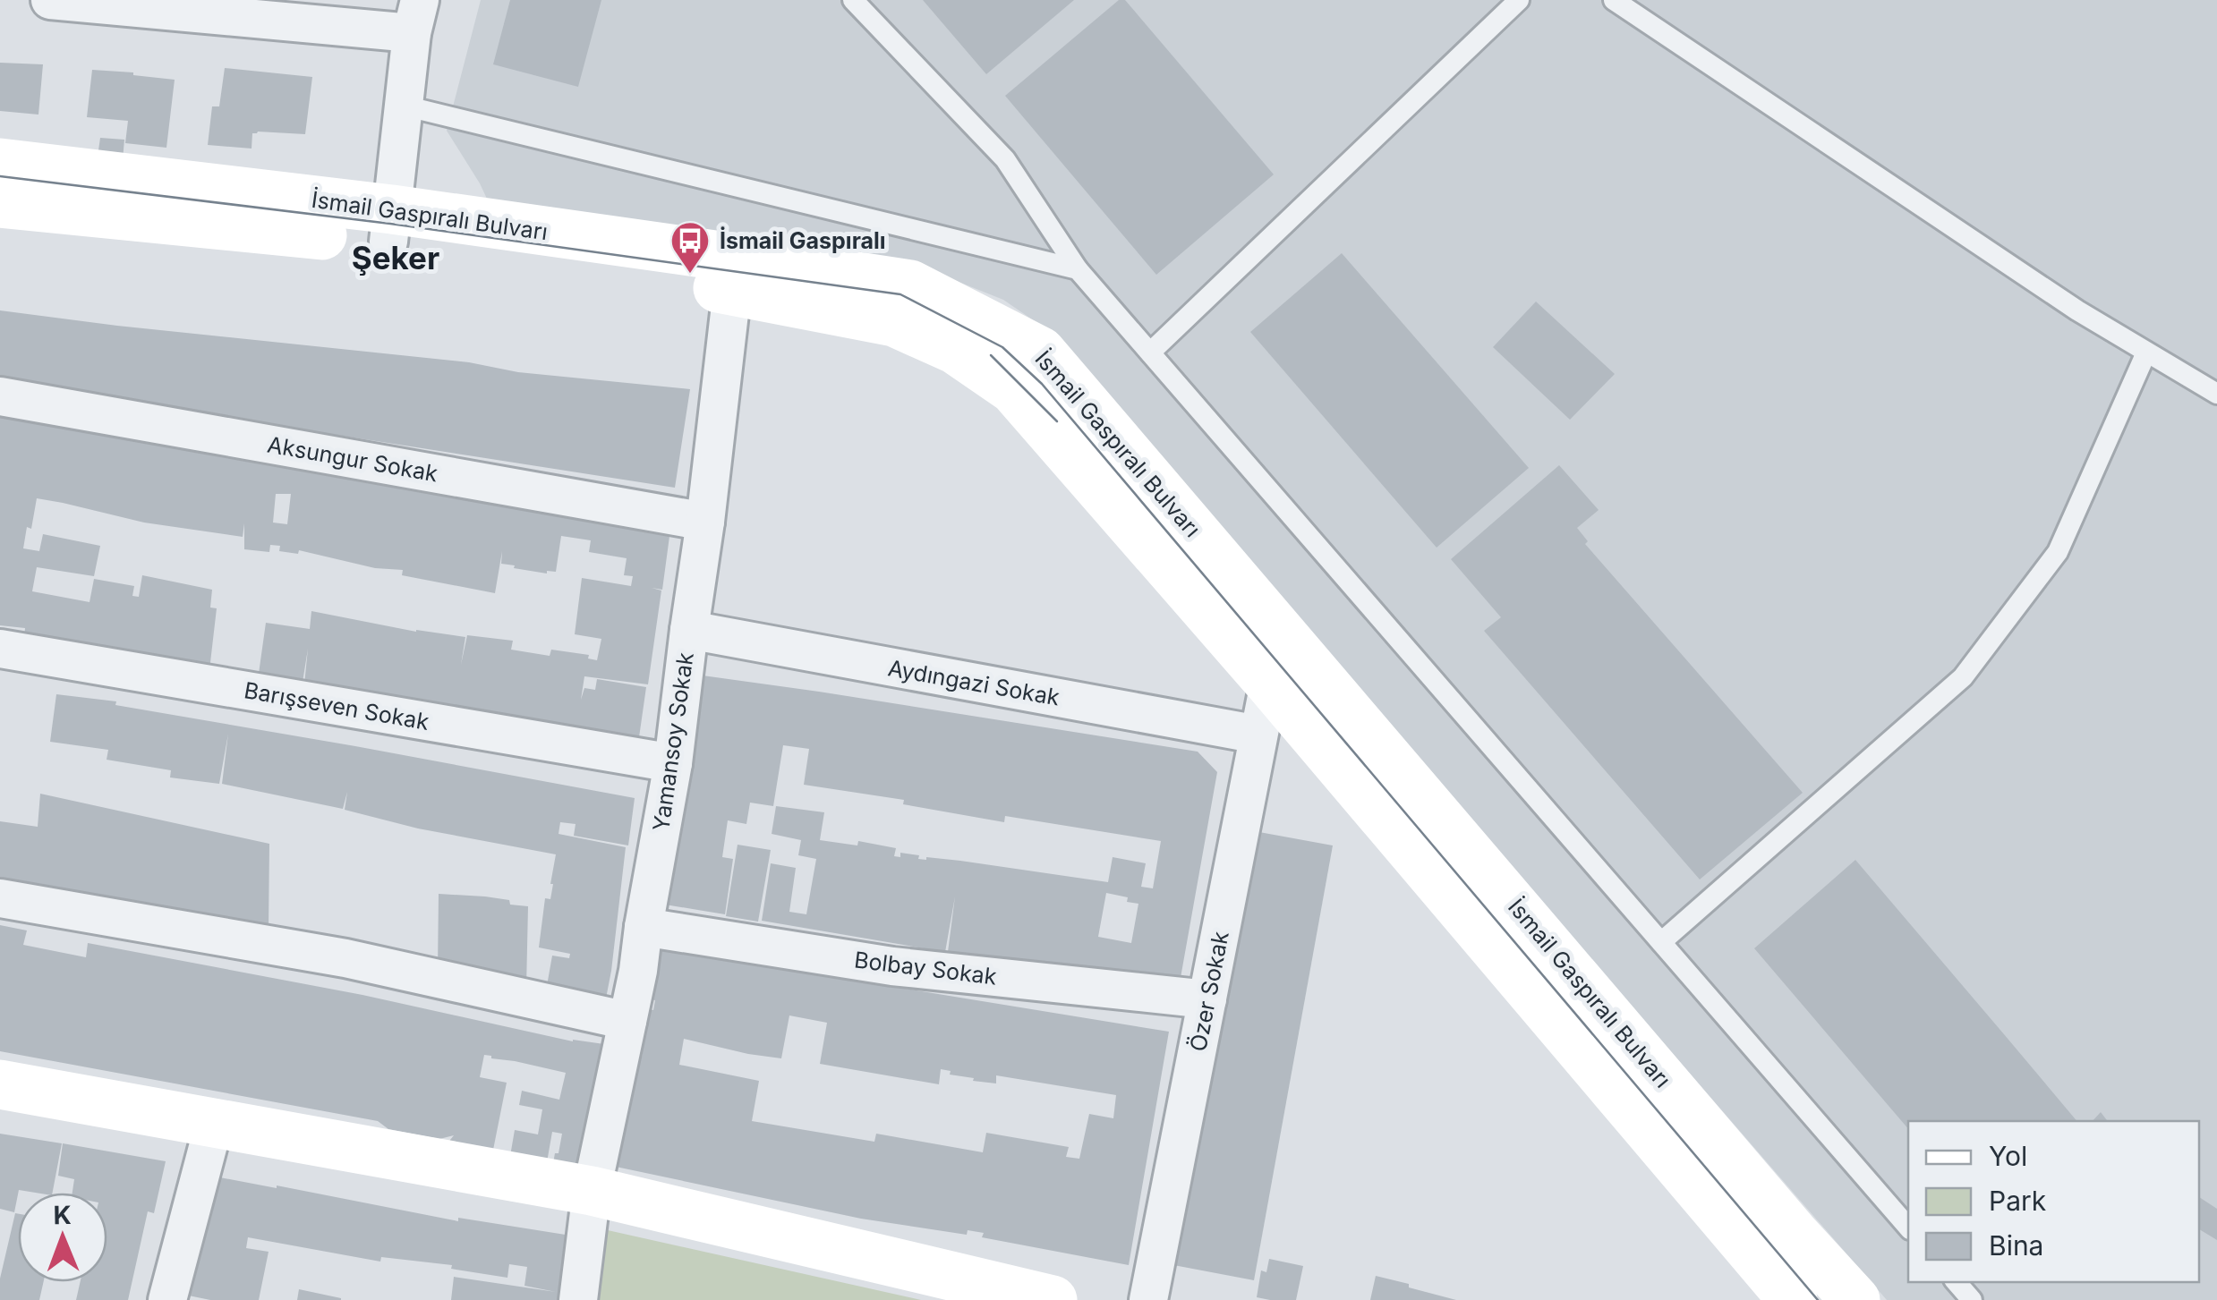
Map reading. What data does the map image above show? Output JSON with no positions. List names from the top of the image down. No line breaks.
{"streets":{"main road":["İsmail Gaspıralı Bulvarı"],"street":["Aksungur Sokak","Aydıngazi Sokak","Barışseven Sokak","Yamansoy Sokak","Bolbay Sokak","Özer Sokak"]},"crossings":[["Aksungur Sokak","Yamansoy Sokak"],["Aydıngazi Sokak","Yamansoy Sokak"],["Aydıngazi Sokak","Özer Sokak"],["Barışseven Sokak","Yamansoy Sokak"],["Yamansoy Sokak","Bolbay Sokak"],["Bolbay Sokak","Özer Sokak"]],"districts":["Şeker"],"places":{"bus stop":["İsmail Gaspıralı"]},"legend":["Yol","Park","Bina"],"north":"top"}
